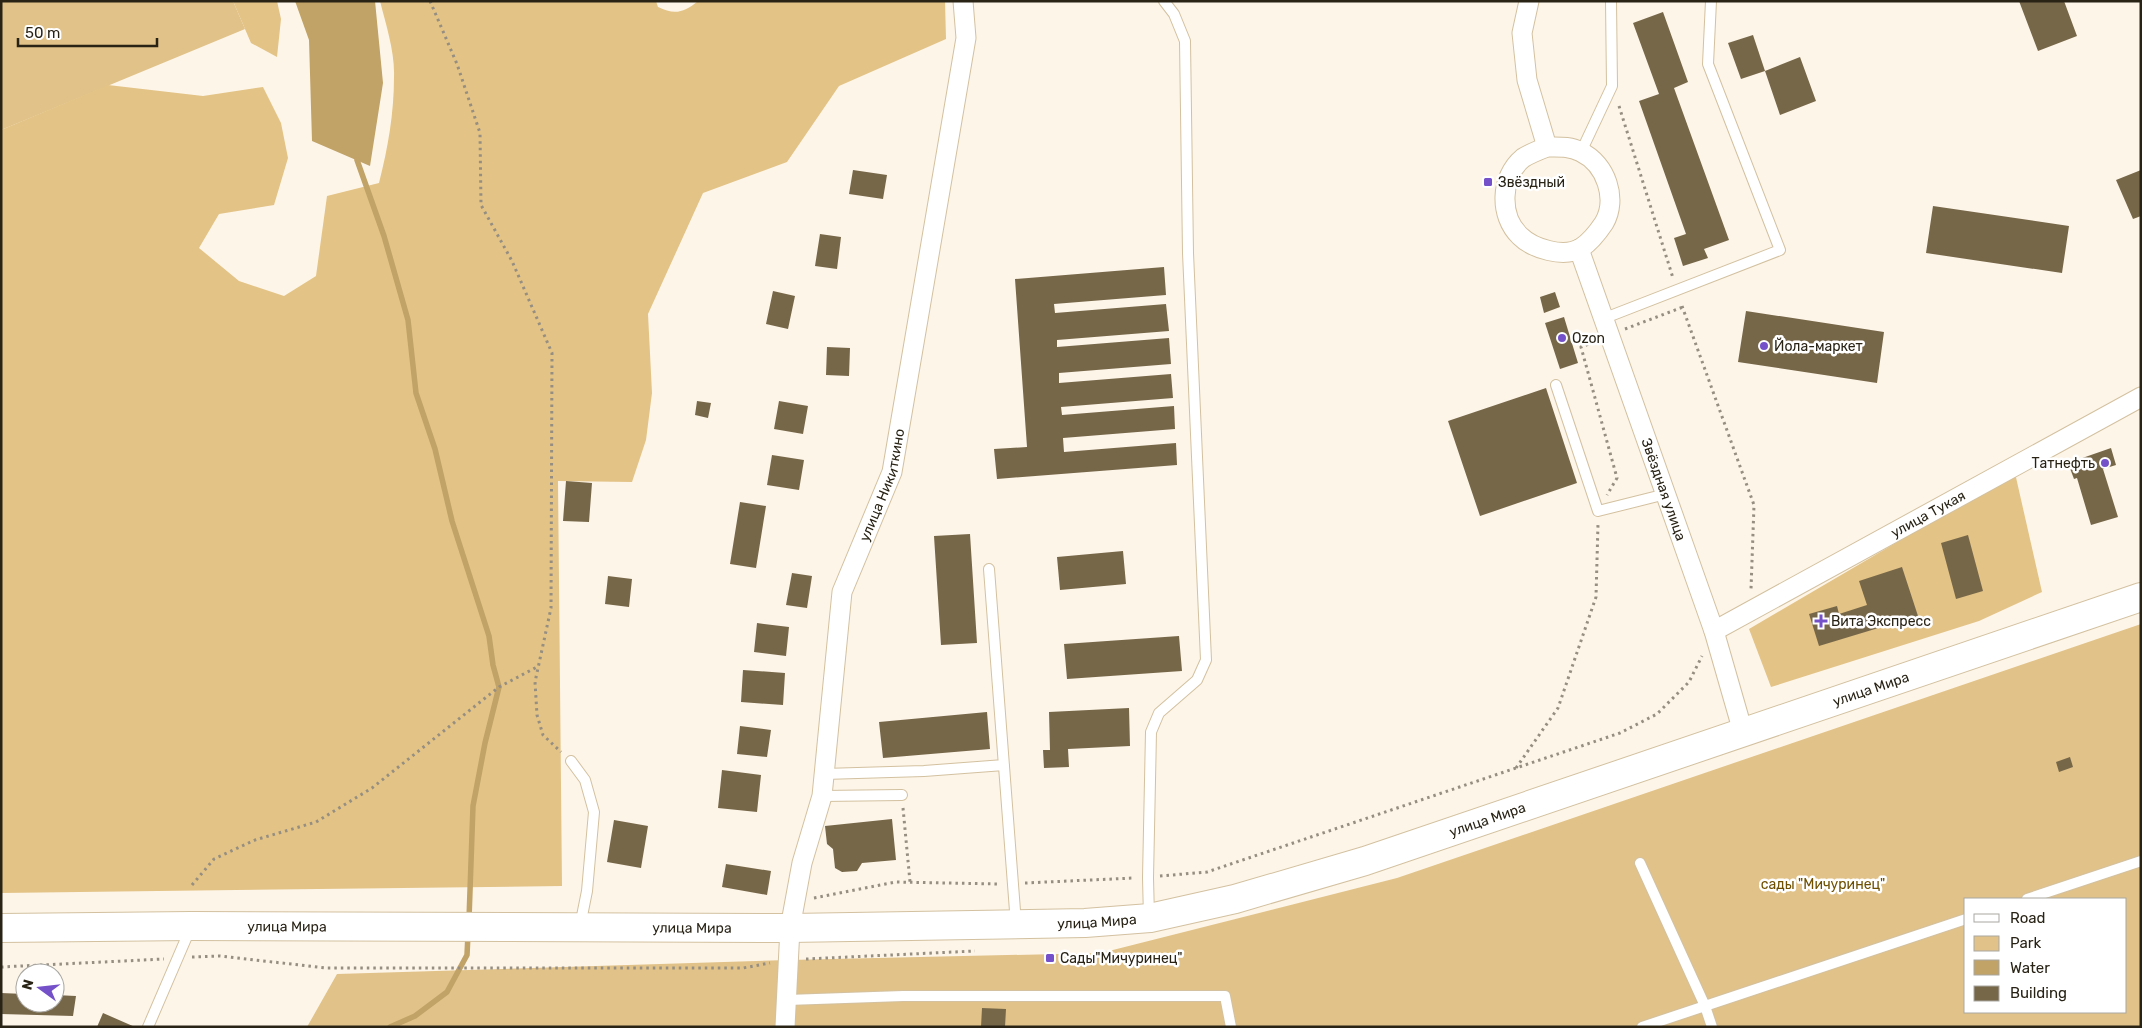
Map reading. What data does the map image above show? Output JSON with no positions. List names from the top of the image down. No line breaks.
{"streets":{"main road":["улица Мира"],"street":["улица Никиткино","Звёздная улица","улица Тукая"]},"crossings":[["улица Никиткино","улица Мира"],["Звёздная улица","улица Тукая"],["Звёздная улица","улица Мира"]],"parks":["сады \"Мичуринец\""],"places":{"transit":["Звёздный","Сады\"Мичуринец\""],"other":["Ozon","Йола-маркет","Татнефть"],"health":["Вита Экспресс"]},"legend":["Road","Park","Water","Building"],"scale_bar":"50 m","north":"left"}
